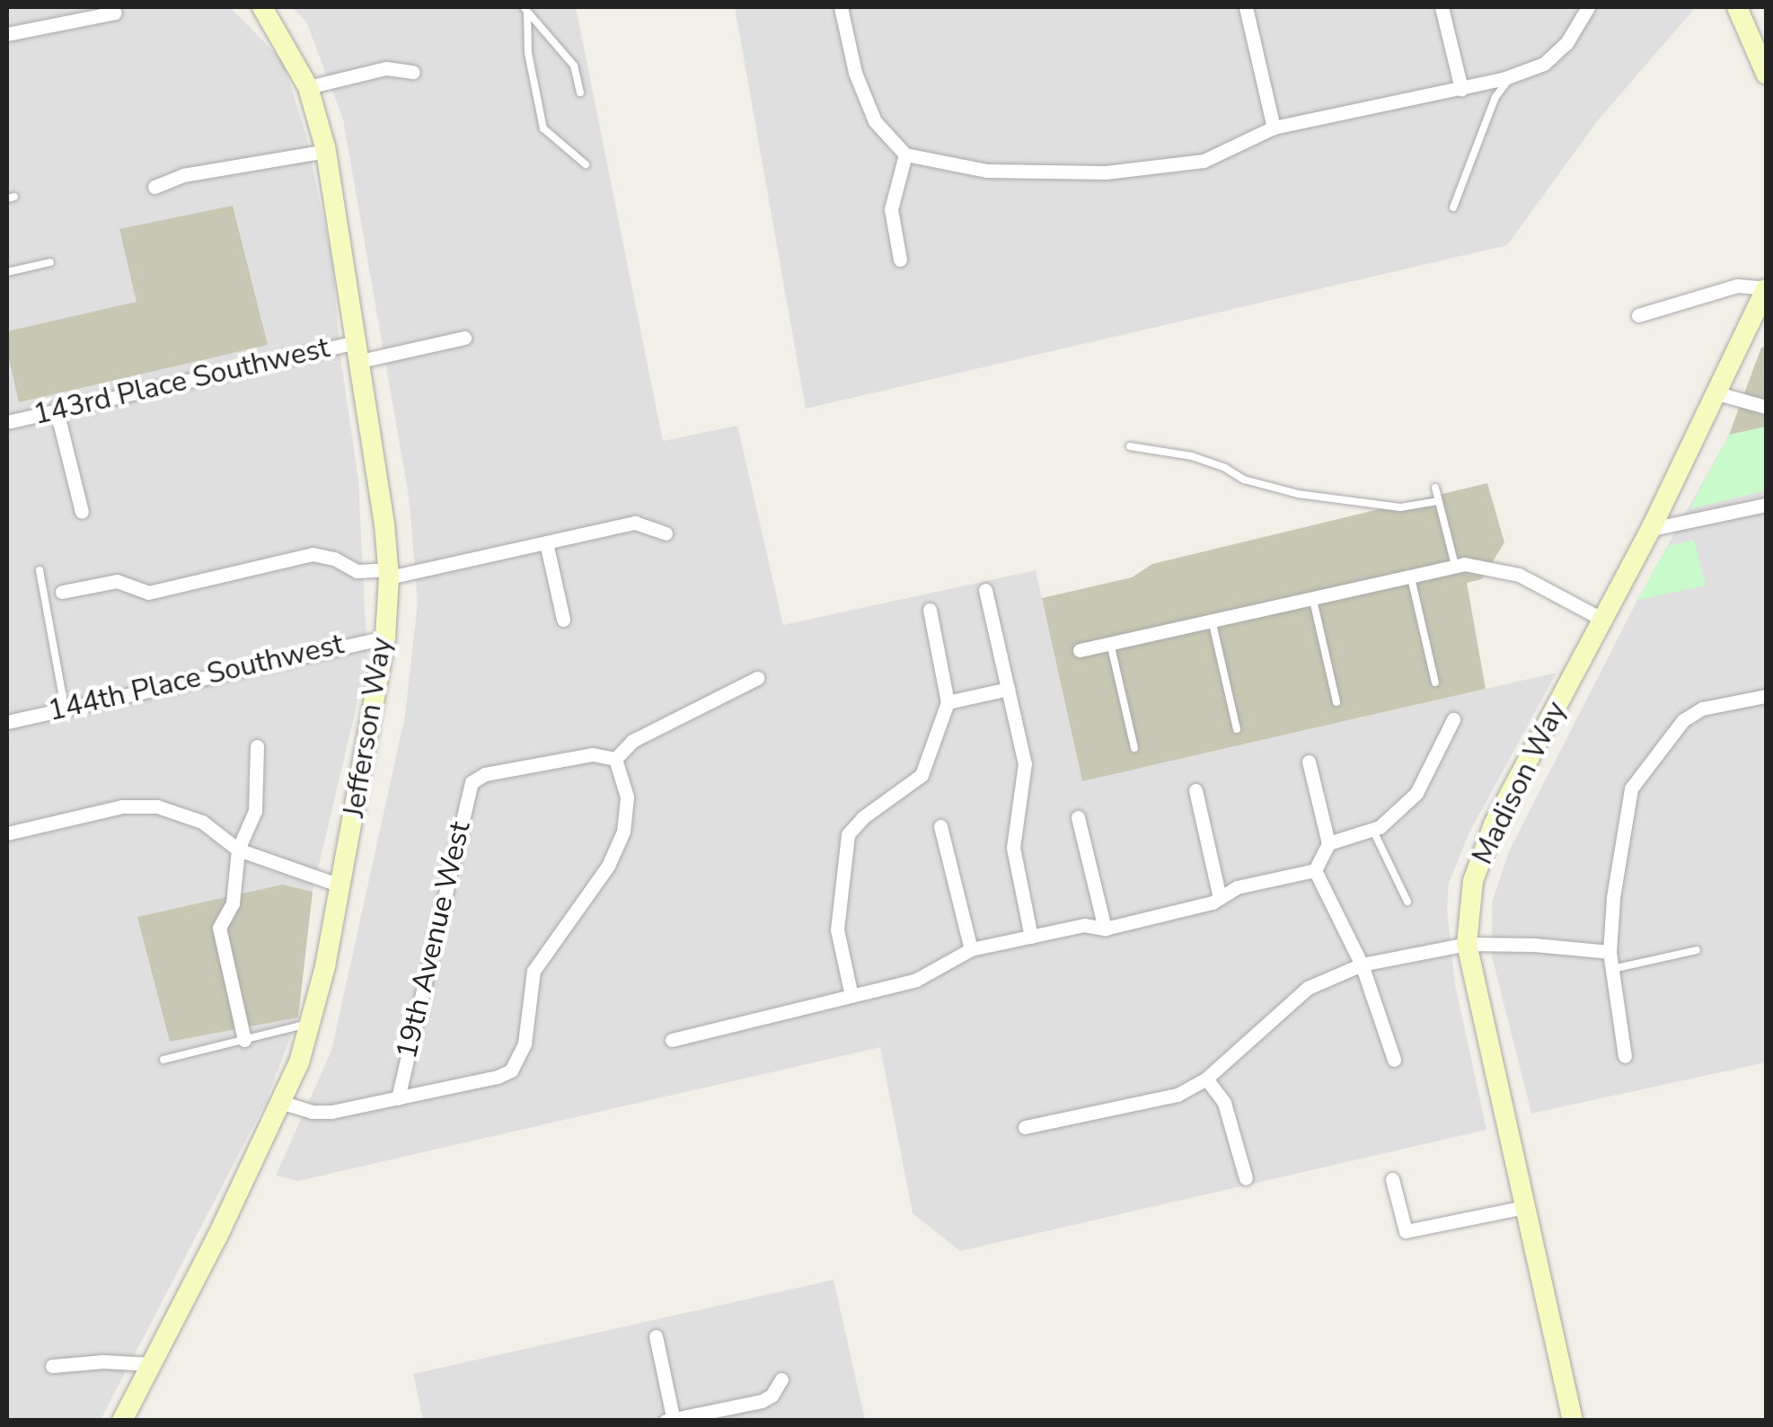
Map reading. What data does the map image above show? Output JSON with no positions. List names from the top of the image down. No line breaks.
{"streets":{"street":["143rd Place Southwest","144th Place Southwest","Jefferson Way","Madison Way","19th Avenue West"]},"crossings":[["143rd Place Southwest","Jefferson Way"],["144th Place Southwest","Jefferson Way"]]}
